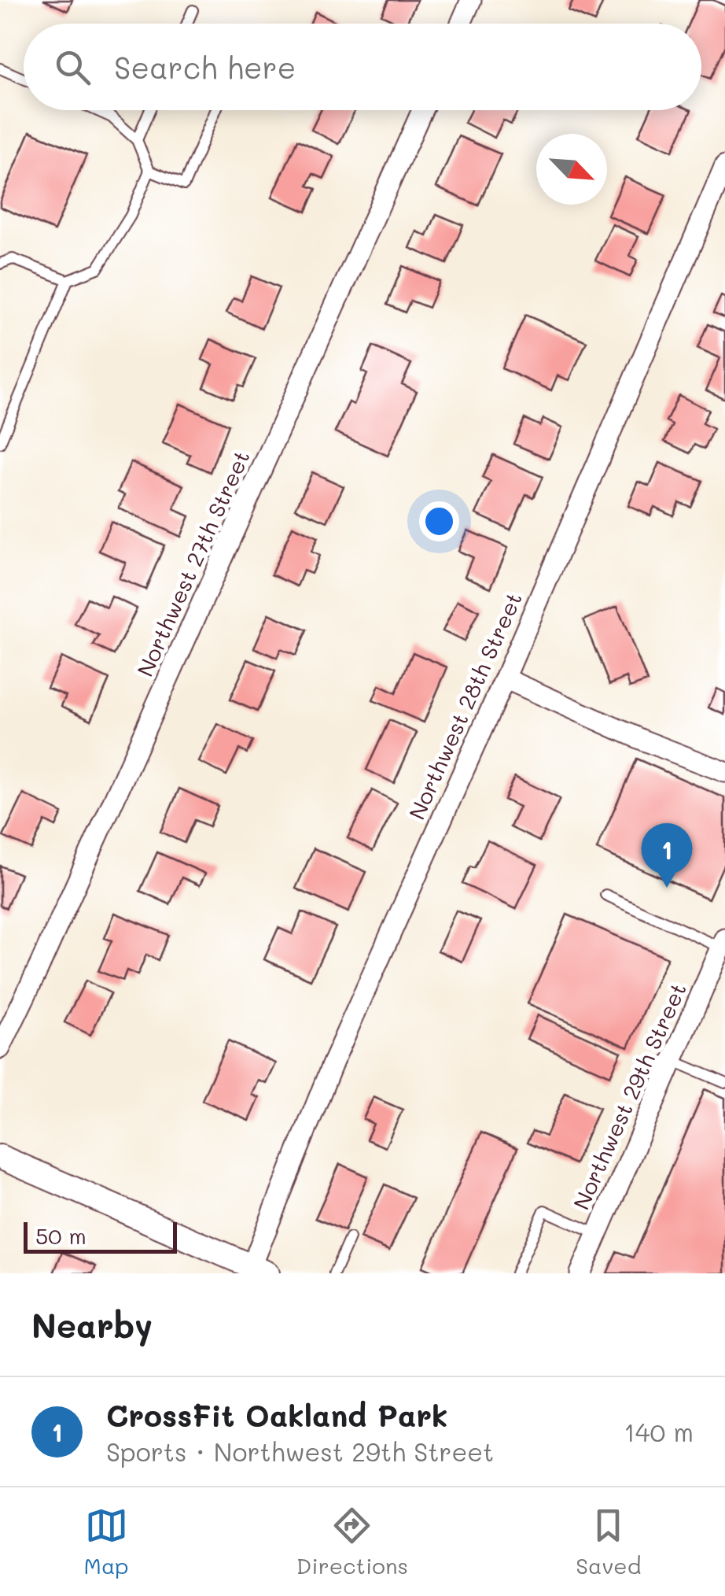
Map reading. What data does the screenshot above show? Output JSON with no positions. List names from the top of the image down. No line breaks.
{"streets":{"street":["Northwest 27th Street","Northwest 28th Street","Northwest 29th Street"]},"scale_bar":"50 m","north":"bottom right","page":{"search":"Search here","pins":"1","scale":"50 m","heading":"Nearby","list":[{"mark":"1","name":"CrossFit Oakland Park","note":"Sports · Northwest 29th Street","value":"140 m"}],"nav":["Map","Directions","Saved"]}}
